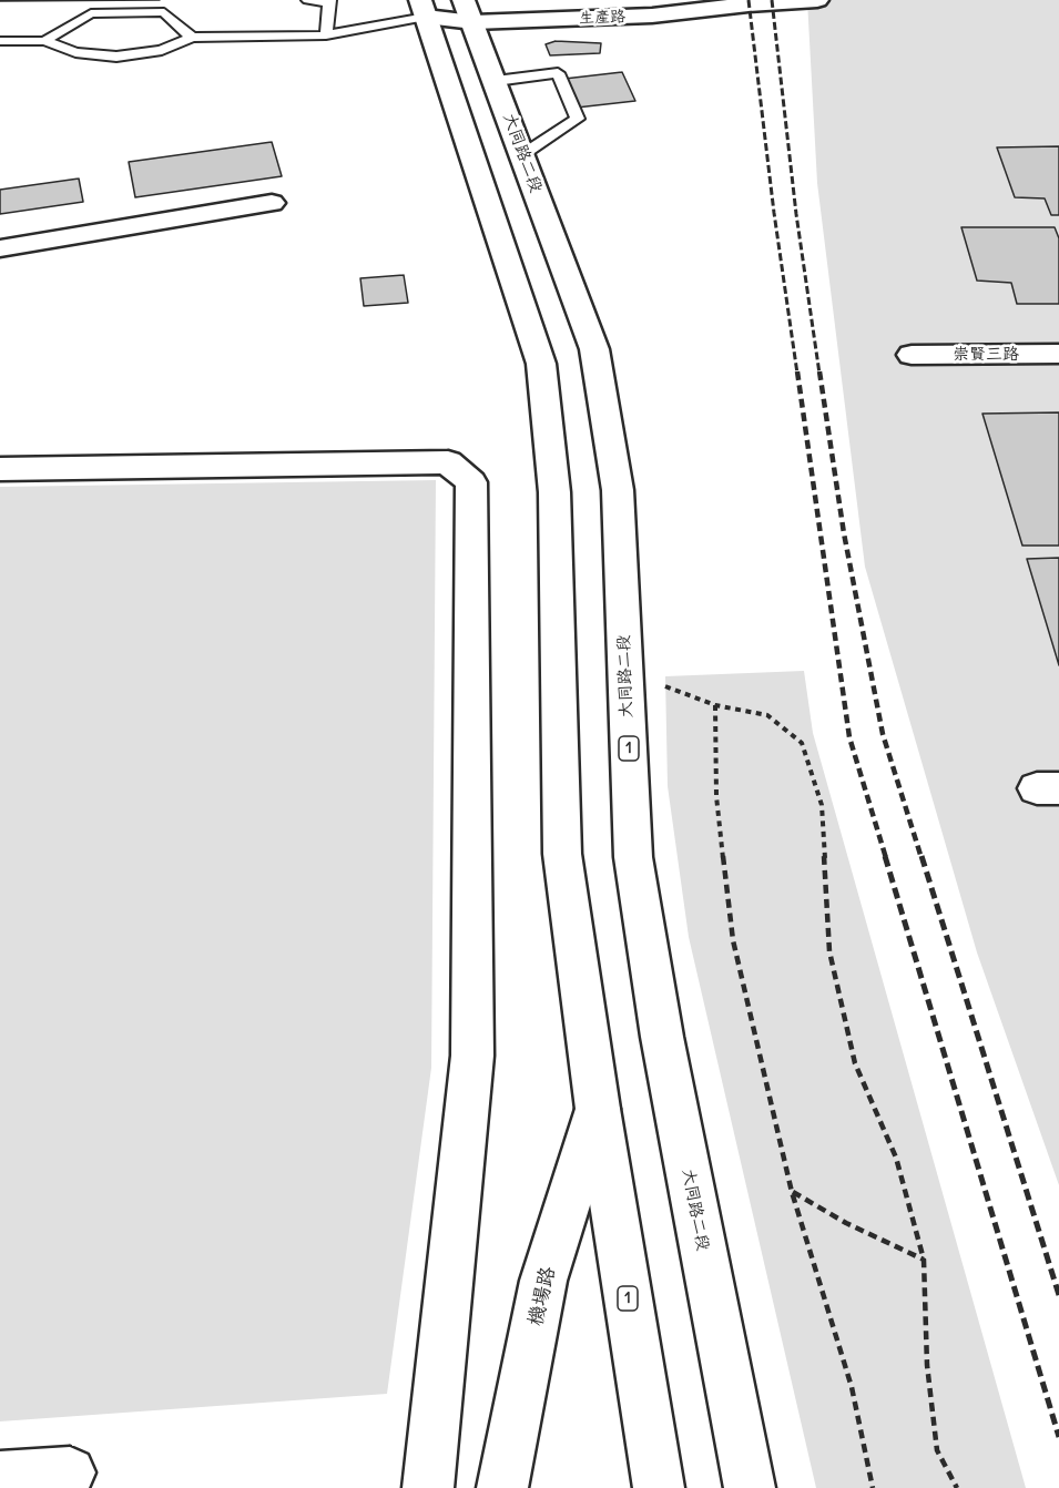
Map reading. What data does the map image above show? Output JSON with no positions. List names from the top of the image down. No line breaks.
{"streets":{"main road":["生產路","大同路二段","崇賢三路","1","機場路"]},"crossings":[["生產路","大同路二段"],["生產路","1"],["1","機場路"]]}
